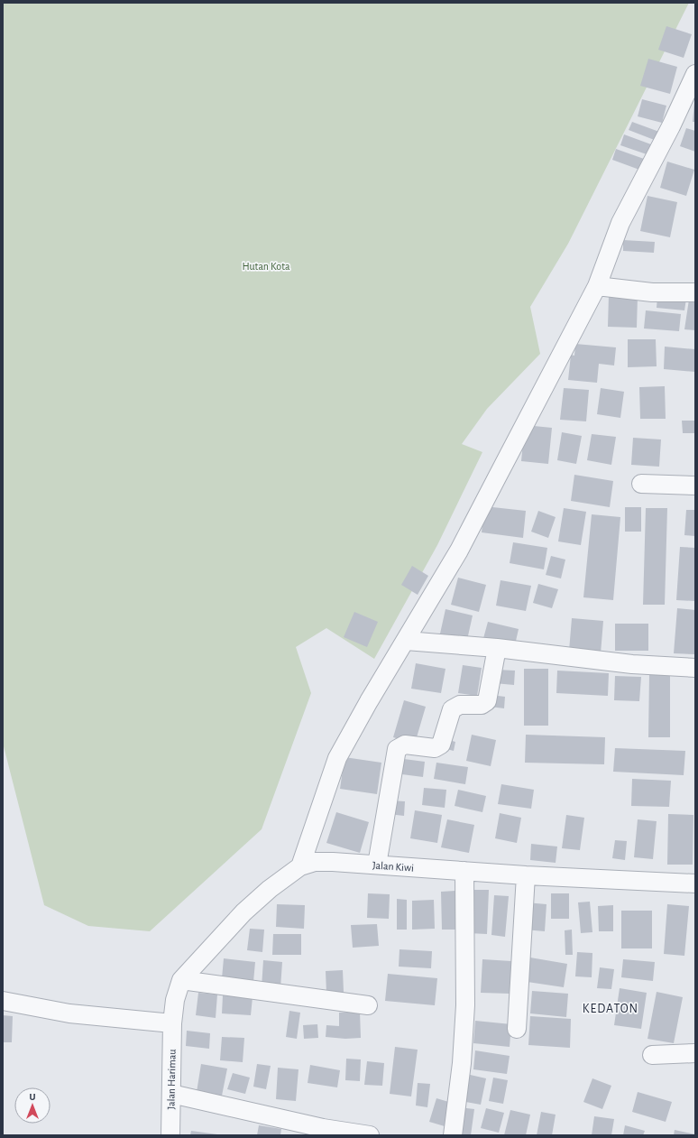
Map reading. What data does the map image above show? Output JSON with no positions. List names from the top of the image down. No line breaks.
{"streets":{"street":["Jalan Kiwi","Jalan Harimau"]},"crossings":[["Jalan Kiwi","Jalan Harimau"]],"districts":["KEDATON"],"parks":["Hutan Kota"],"north":"top"}
